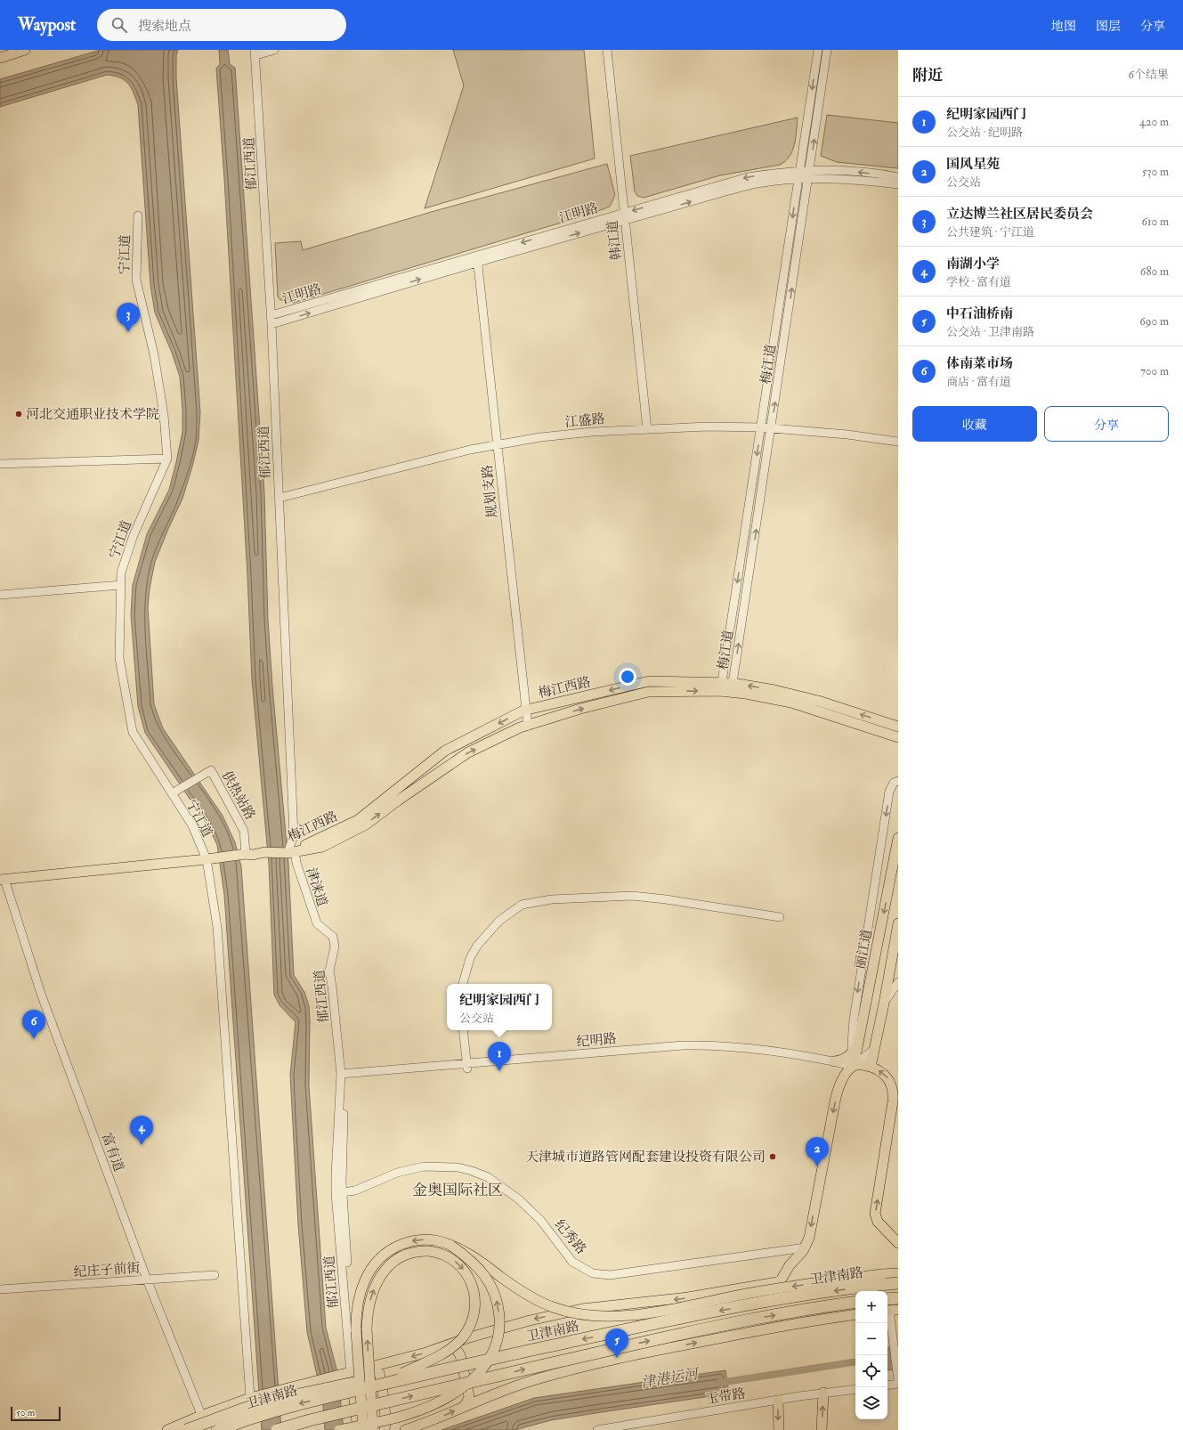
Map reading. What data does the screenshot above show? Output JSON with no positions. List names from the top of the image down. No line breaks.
{"streets":{"highway":["卫津南路"],"main road":["梅江西路","丽江道"],"street":["郁江西道","江明路","韩江道","宁江道","梅江道","江盛路","规划支路","供热站路","津涞道","纪明路","富有道","纪秀路","纪庄子前街","玉带路"]},"crossings":[["郁江西道","江明路"],["郁江西道","江盛路"],["郁江西道","梅江西路"],["郁江西道","津涞道"],["郁江西道","纪明路"],["郁江西道","纪秀路"],["江明路","韩江道"],["江明路","梅江道"],["江明路","规划支路"],["韩江道","江盛路"],["宁江道","供热站路"],["梅江道","江盛路"],["梅江道","梅江西路"],["江盛路","规划支路"],["规划支路","梅江西路"],["梅江西路","津涞道"],["丽江道","纪明路"],["富有道","纪庄子前街"]],"districts":["金奥国际社区"],"water":["津港运河"],"places":["河北交通职业技术学院","天津城市道路管网配套建设投资有限公司"],"scale_bar":"50 m","page":{"header":"Waypost","search":"搜索地点","nav":["地图","图层","分享"],"heading":["附近","6个结果"],"list":[{"mark":"1","name":"纪明家园西门","note":"公交站 · 纪明路","value":"420 m"},{"mark":"2","name":"国风星苑","note":"公交站","value":"530 m"},{"mark":"3","name":"立达博兰社区居民委员会","note":"公共建筑 · 宁江道","value":"610 m"},{"mark":"4","name":"南湖小学","note":"学校 · 富有道","value":"680 m"},{"mark":"5","name":"中石油桥南","note":"公交站 · 卫津南路","value":"690 m"},{"mark":"6","name":"体南菜市场","note":"商店 · 富有道","value":"700 m"}],"pins":["3","6","1","4","2","5"],"buttons":["收藏","分享"],"popup":["纪明家园西门","公交站"],"map_buttons":["+","−"],"scale":"50 m"}}
